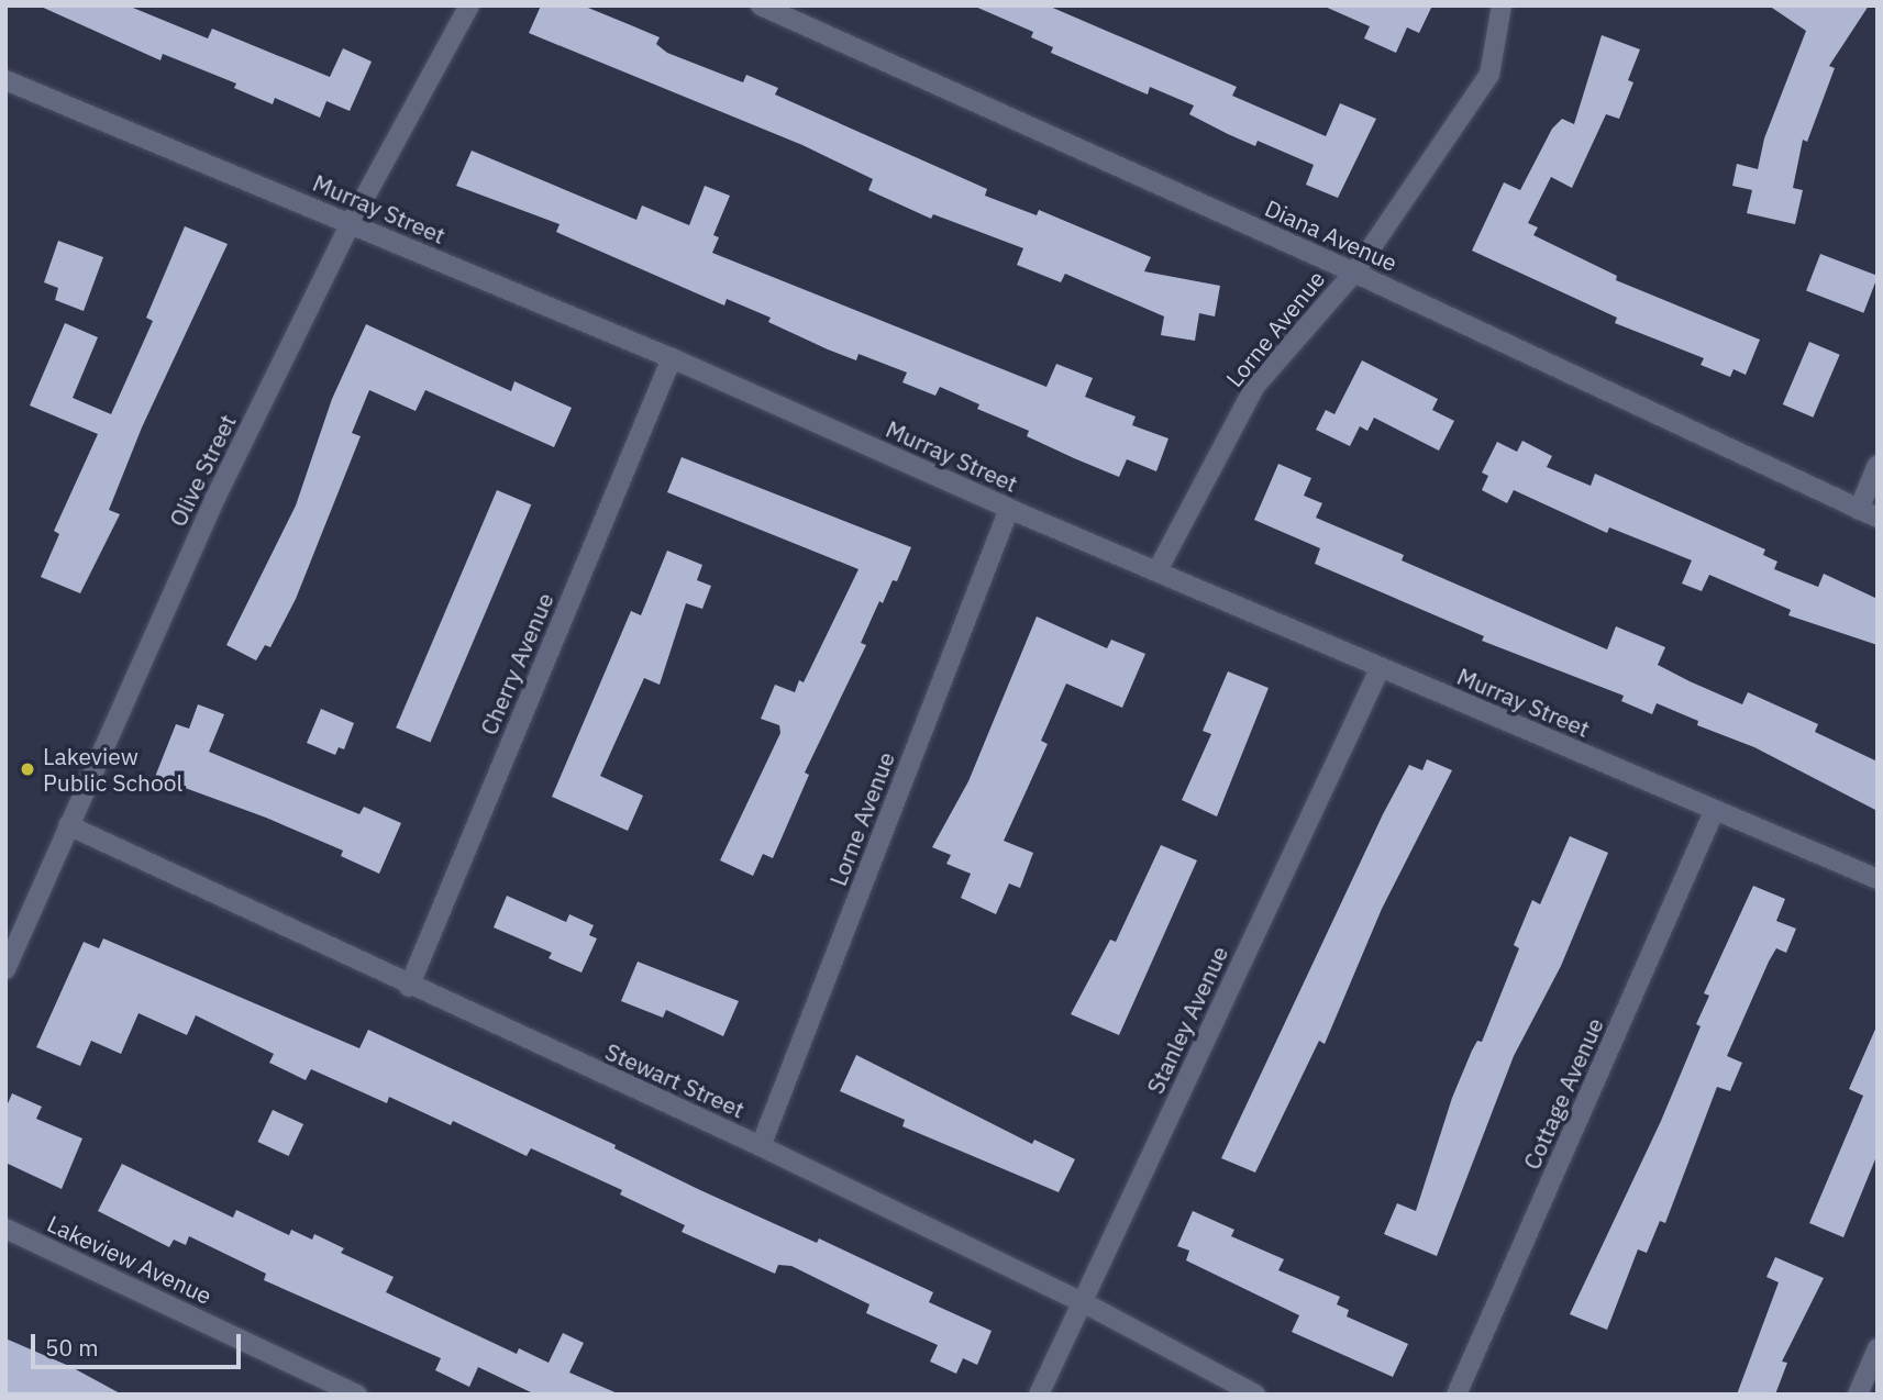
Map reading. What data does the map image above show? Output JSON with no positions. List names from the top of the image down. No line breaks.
{"streets":{"street":["Murray Street","Diana Avenue","Lorne Avenue","Olive Street","Cherry Avenue","Stanley Avenue","Stewart Street","Cottage Avenue","Lakeview Avenue"]},"crossings":[["Murray Street","Lorne Avenue"],["Murray Street","Olive Street"],["Murray Street","Cherry Avenue"],["Murray Street","Stanley Avenue"],["Murray Street","Cottage Avenue"],["Diana Avenue","Lorne Avenue"],["Lorne Avenue","Stewart Street"],["Olive Street","Stewart Street"],["Cherry Avenue","Stewart Street"],["Stanley Avenue","Stewart Street"]],"places":["Lakeview Public School"],"scale_bar":"50 m"}
